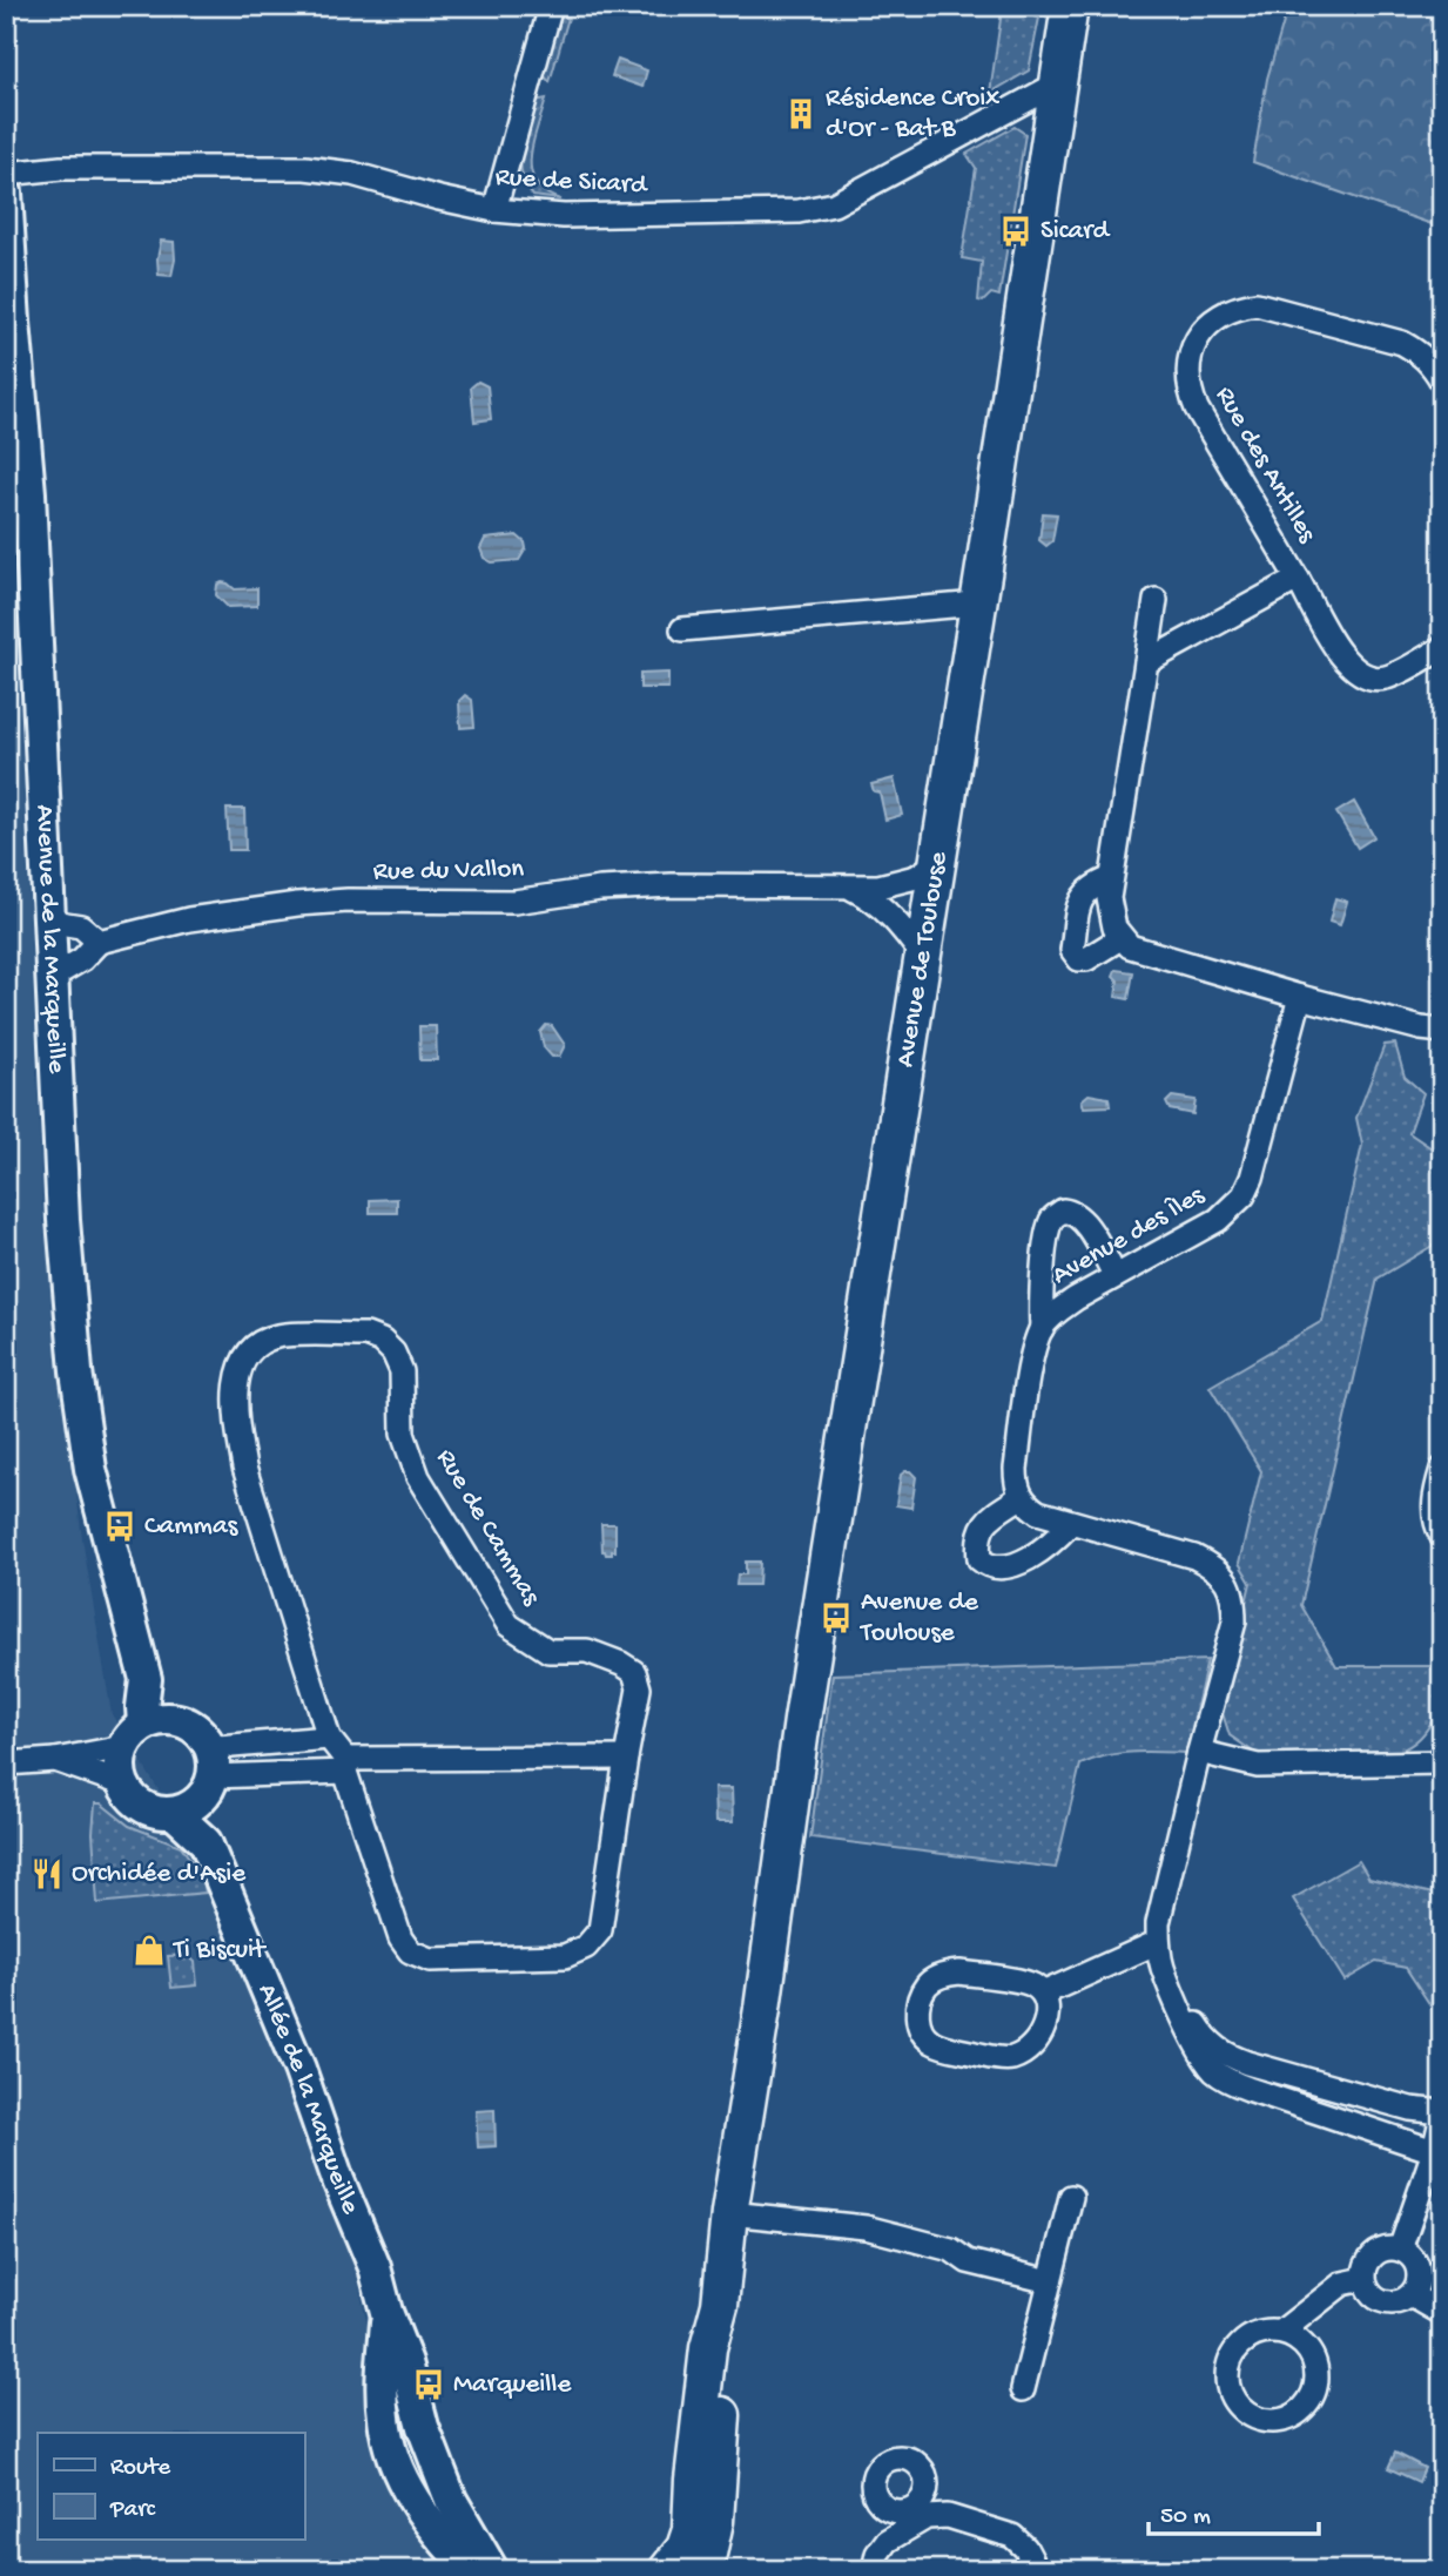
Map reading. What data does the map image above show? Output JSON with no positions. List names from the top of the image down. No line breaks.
{"streets":{"main road":["Avenue de Toulouse"],"street":["Rue de Sicard","Rue des Antilles","Rue du Vallon","Avenue de la Marqueille","Avenue des Îles","Rue de Cammas","Allée de la Marqueille"]},"crossings":[["Rue de Sicard","Avenue de Toulouse"],["Rue du Vallon","Avenue de la Marqueille"],["Rue du Vallon","Avenue de Toulouse"],["Avenue de la Marqueille","Allée de la Marqueille"]],"places":{"building":["Résidence Croix d'Or - Bat B"],"bus stop":["Sicard","Cammas","Avenue de Toulouse","Marqueille"],"restaurant":["Orchidée d'Asie"],"shop":["Ti Biscuit"]},"legend":["Route","Parc"],"scale_bar":"50 m"}
